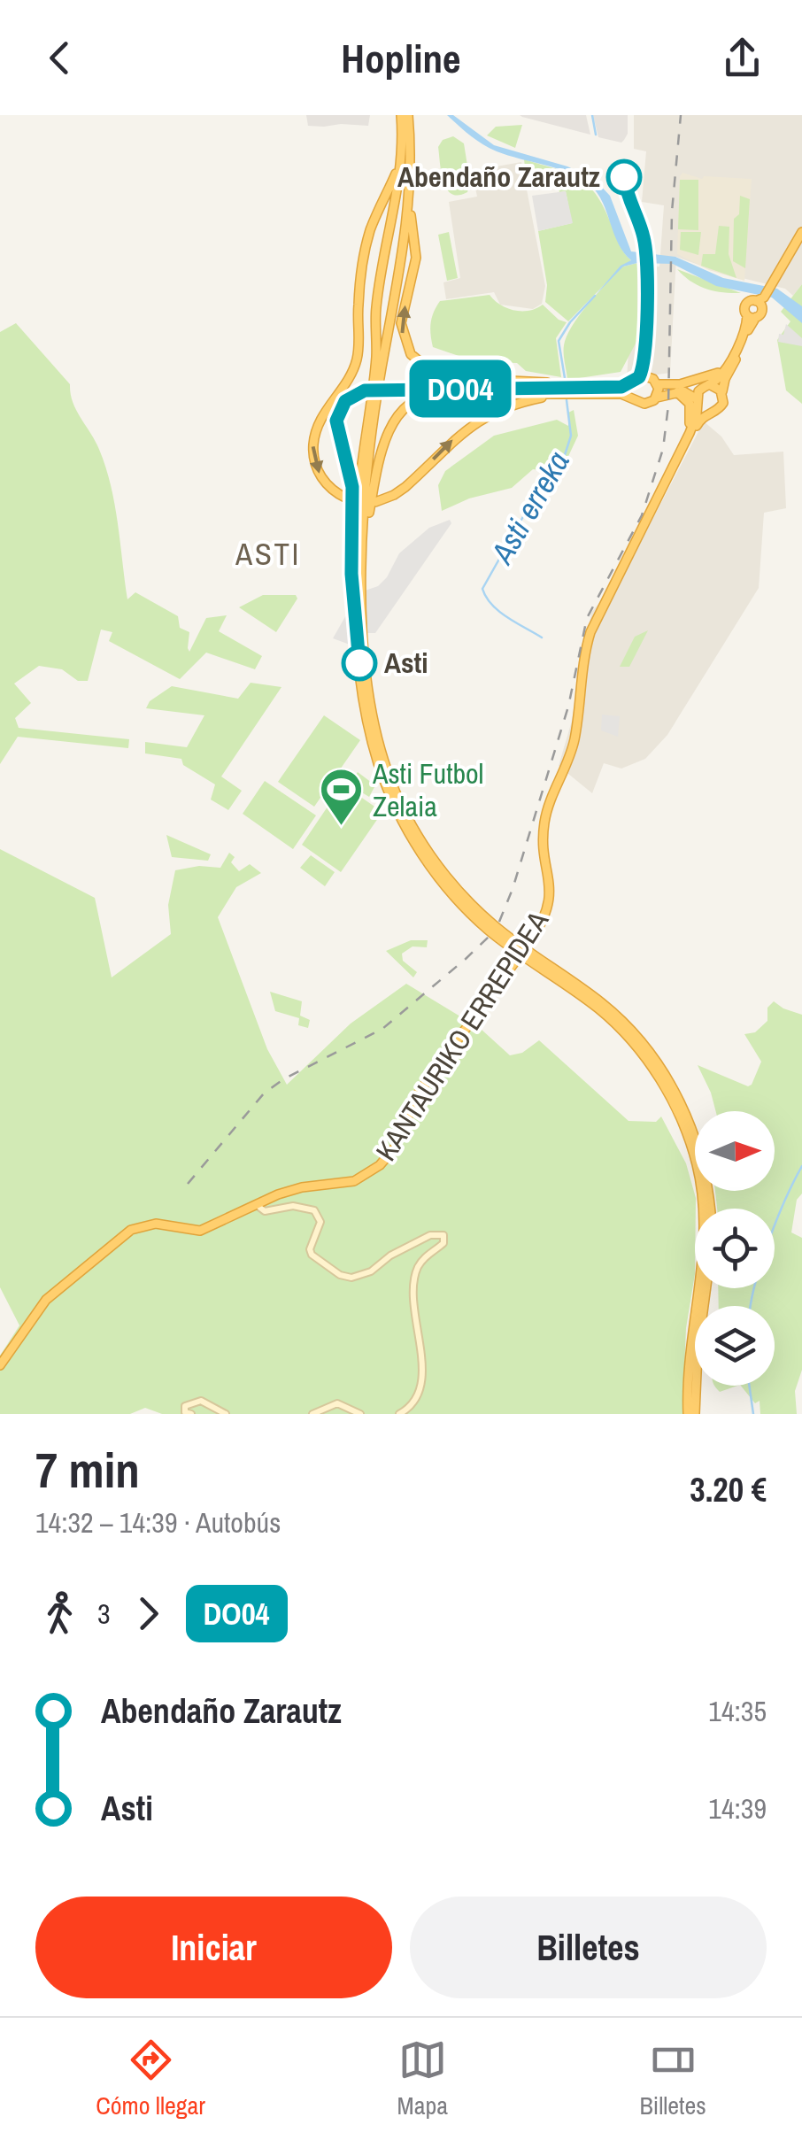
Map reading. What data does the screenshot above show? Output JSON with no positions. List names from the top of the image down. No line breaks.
{"streets":{"highway":["KANTAURIKO ERREPIDEA"]},"districts":["ASTI"],"water":["Asti erreka"],"places":{"other":["Abendaño Zarautz","Asti"],"sports":["Asti Futbol Zelaia"]},"lines":["bus line DO04"],"north":"right","page":{"header":"Hopline","on_map":"DO04","heading":["7 min","14:32 – 14:39 · Autobús","3.20 €"],"legs":["3","DO04"],"list":[{"name":"Abendaño Zarautz","value":"14:35"},{"name":"Asti","value":"14:39"}],"buttons":["Iniciar","Billetes"],"tabs":["Cómo llegar","Mapa","Billetes"]}}
